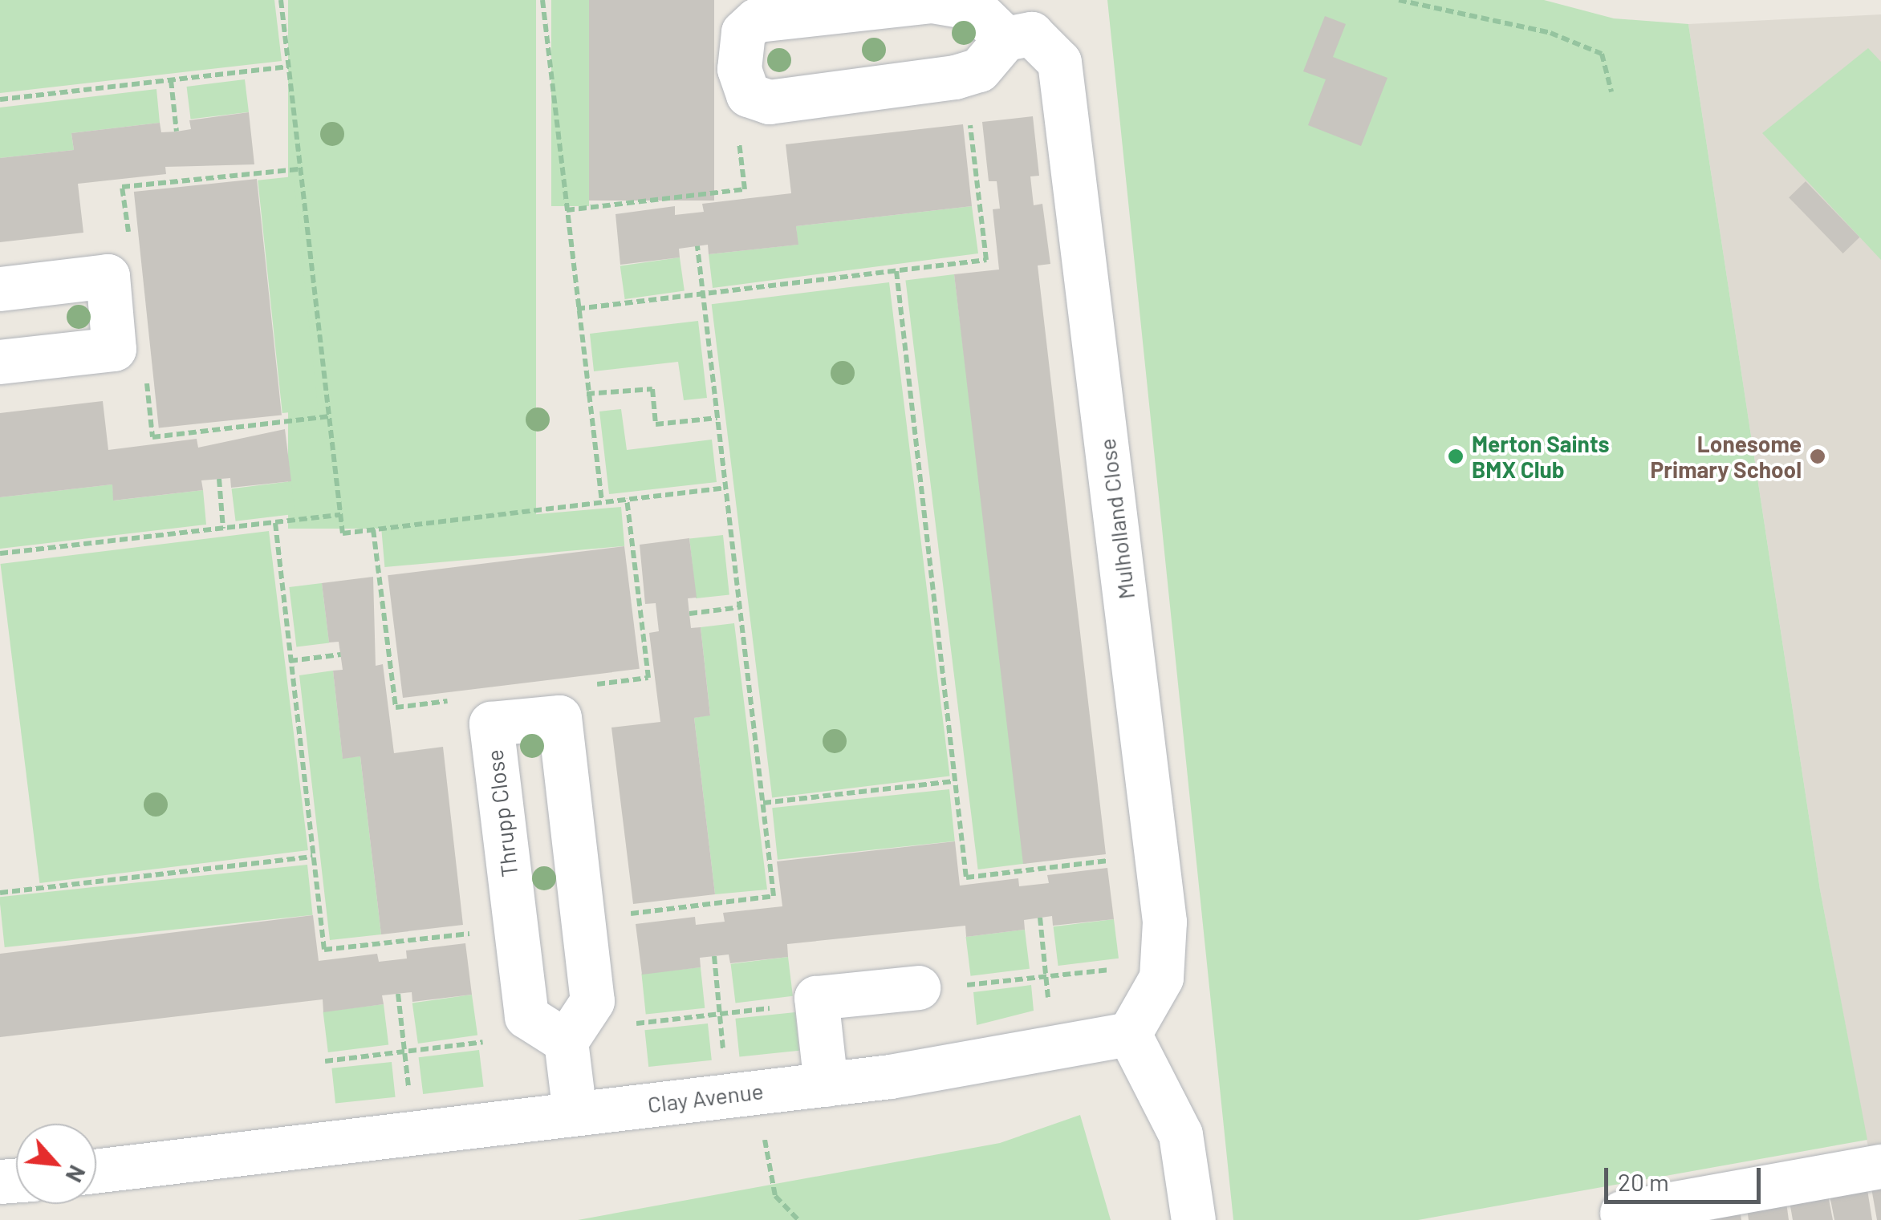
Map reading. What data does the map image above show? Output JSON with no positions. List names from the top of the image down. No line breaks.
{"streets":{"street":["Mulholland Close","Thrupp Close","Clay Avenue"]},"crossings":[["Mulholland Close","Clay Avenue"]],"places":["Merton Saints BMX Club","Lonesome Primary School"],"scale_bar":"20 m","north":"bottom right"}
